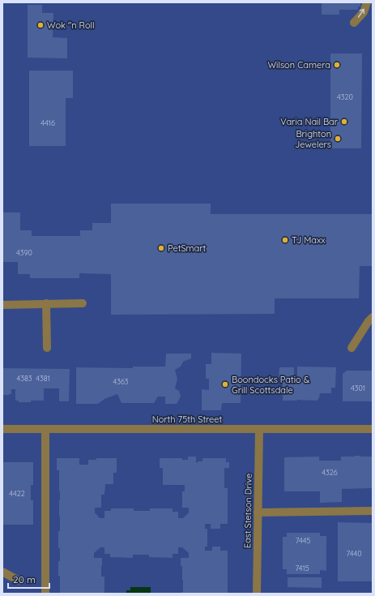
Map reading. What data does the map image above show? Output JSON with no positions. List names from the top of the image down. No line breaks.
{"streets":{"street":["North 75th Street","East Stetson Drive"]},"crossings":[["North 75th Street","East Stetson Drive"]],"places":["Wok \"n Roll","Wilson Camera","Varia Nail Bar","Brighton Jewelers","TJ Maxx","PetSmart","Boondocks Patio & Grill Scottsdale"],"house_numbers":["4320","4416","4390","4383","4381","4363","4301","4326","4422","7445","7440","7415"],"scale_bar":"20 m"}
